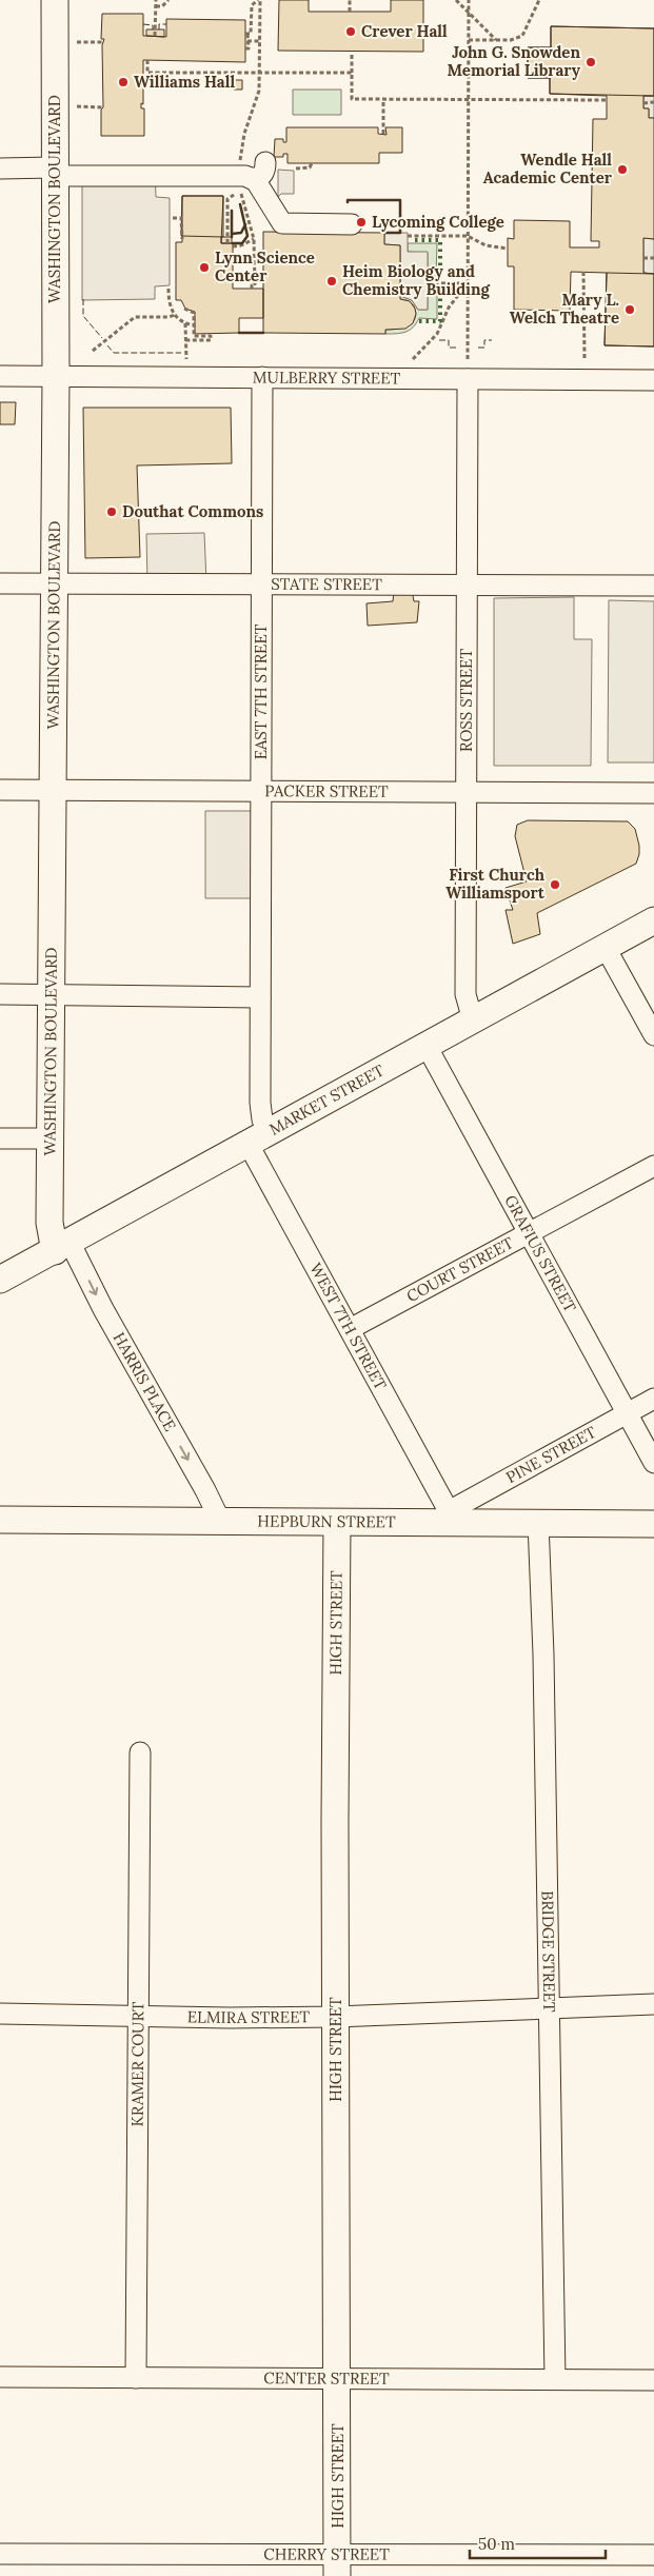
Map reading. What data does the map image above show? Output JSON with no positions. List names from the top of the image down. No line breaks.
{"streets":{"main road":["WASHINGTON BOULEVARD","MARKET STREET","HEPBURN STREET","HIGH STREET"],"street":["MULBERRY STREET","STATE STREET","EAST 7TH STREET","ROSS STREET","PACKER STREET","GRAFIUS STREET","COURT STREET","WEST 7TH STREET","HARRIS PLACE","PINE STREET","BRIDGE STREET","ELMIRA STREET","KRAMER COURT","CENTER STREET","CHERRY STREET"]},"crossings":[["WASHINGTON BOULEVARD","MULBERRY STREET"],["WASHINGTON BOULEVARD","STATE STREET"],["WASHINGTON BOULEVARD","PACKER STREET"],["WASHINGTON BOULEVARD","MARKET STREET"],["WASHINGTON BOULEVARD","HARRIS PLACE"],["MULBERRY STREET","EAST 7TH STREET"],["MULBERRY STREET","ROSS STREET"],["STATE STREET","EAST 7TH STREET"],["STATE STREET","ROSS STREET"],["EAST 7TH STREET","PACKER STREET"],["EAST 7TH STREET","MARKET STREET"],["EAST 7TH STREET","WEST 7TH STREET"],["ROSS STREET","PACKER STREET"],["ROSS STREET","MARKET STREET"],["MARKET STREET","GRAFIUS STREET"],["MARKET STREET","WEST 7TH STREET"],["MARKET STREET","HARRIS PLACE"],["GRAFIUS STREET","COURT STREET"],["GRAFIUS STREET","PINE STREET"],["COURT STREET","WEST 7TH STREET"],["WEST 7TH STREET","PINE STREET"],["WEST 7TH STREET","HEPBURN STREET"],["HARRIS PLACE","HEPBURN STREET"],["PINE STREET","HEPBURN STREET"],["HEPBURN STREET","HIGH STREET"],["HEPBURN STREET","BRIDGE STREET"],["HIGH STREET","ELMIRA STREET"],["HIGH STREET","CENTER STREET"],["HIGH STREET","CHERRY STREET"],["BRIDGE STREET","ELMIRA STREET"],["BRIDGE STREET","CENTER STREET"],["ELMIRA STREET","KRAMER COURT"],["KRAMER COURT","CENTER STREET"]],"one_way":["HARRIS PLACE"],"places":["Crever Hall","John G. Snowden Memorial Library","Williams Hall","Wendle Hall Academic Center","Lycoming College","Lynn Science Center","Heim Biology and Chemistry Building","Mary L. Welch Theatre","Douthat Commons","First Church Williamsport"],"scale_bar":"50 m"}
